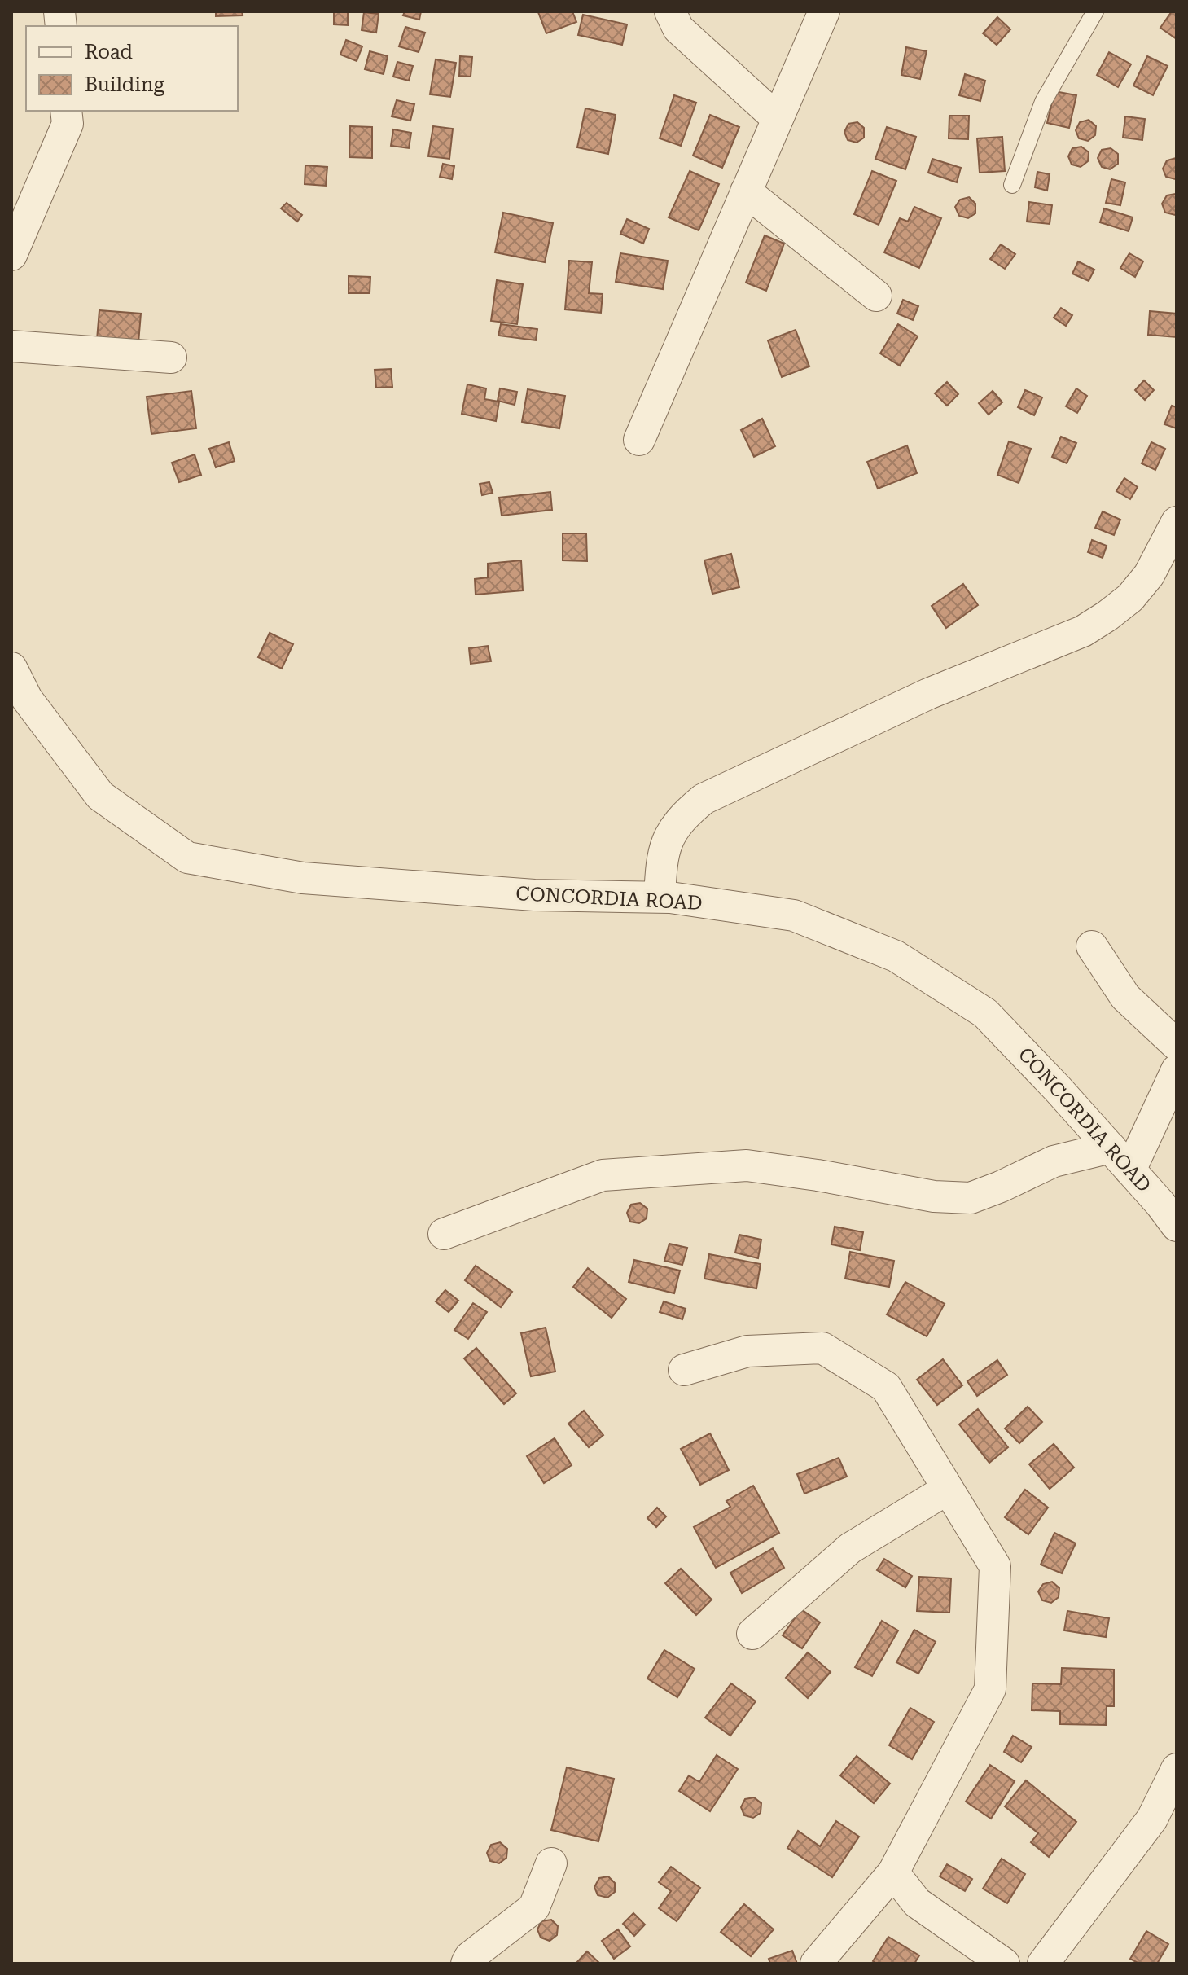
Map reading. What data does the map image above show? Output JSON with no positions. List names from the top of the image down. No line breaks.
{"streets":{"street":["CONCORDIA ROAD"]},"legend":["Road","Building"]}
